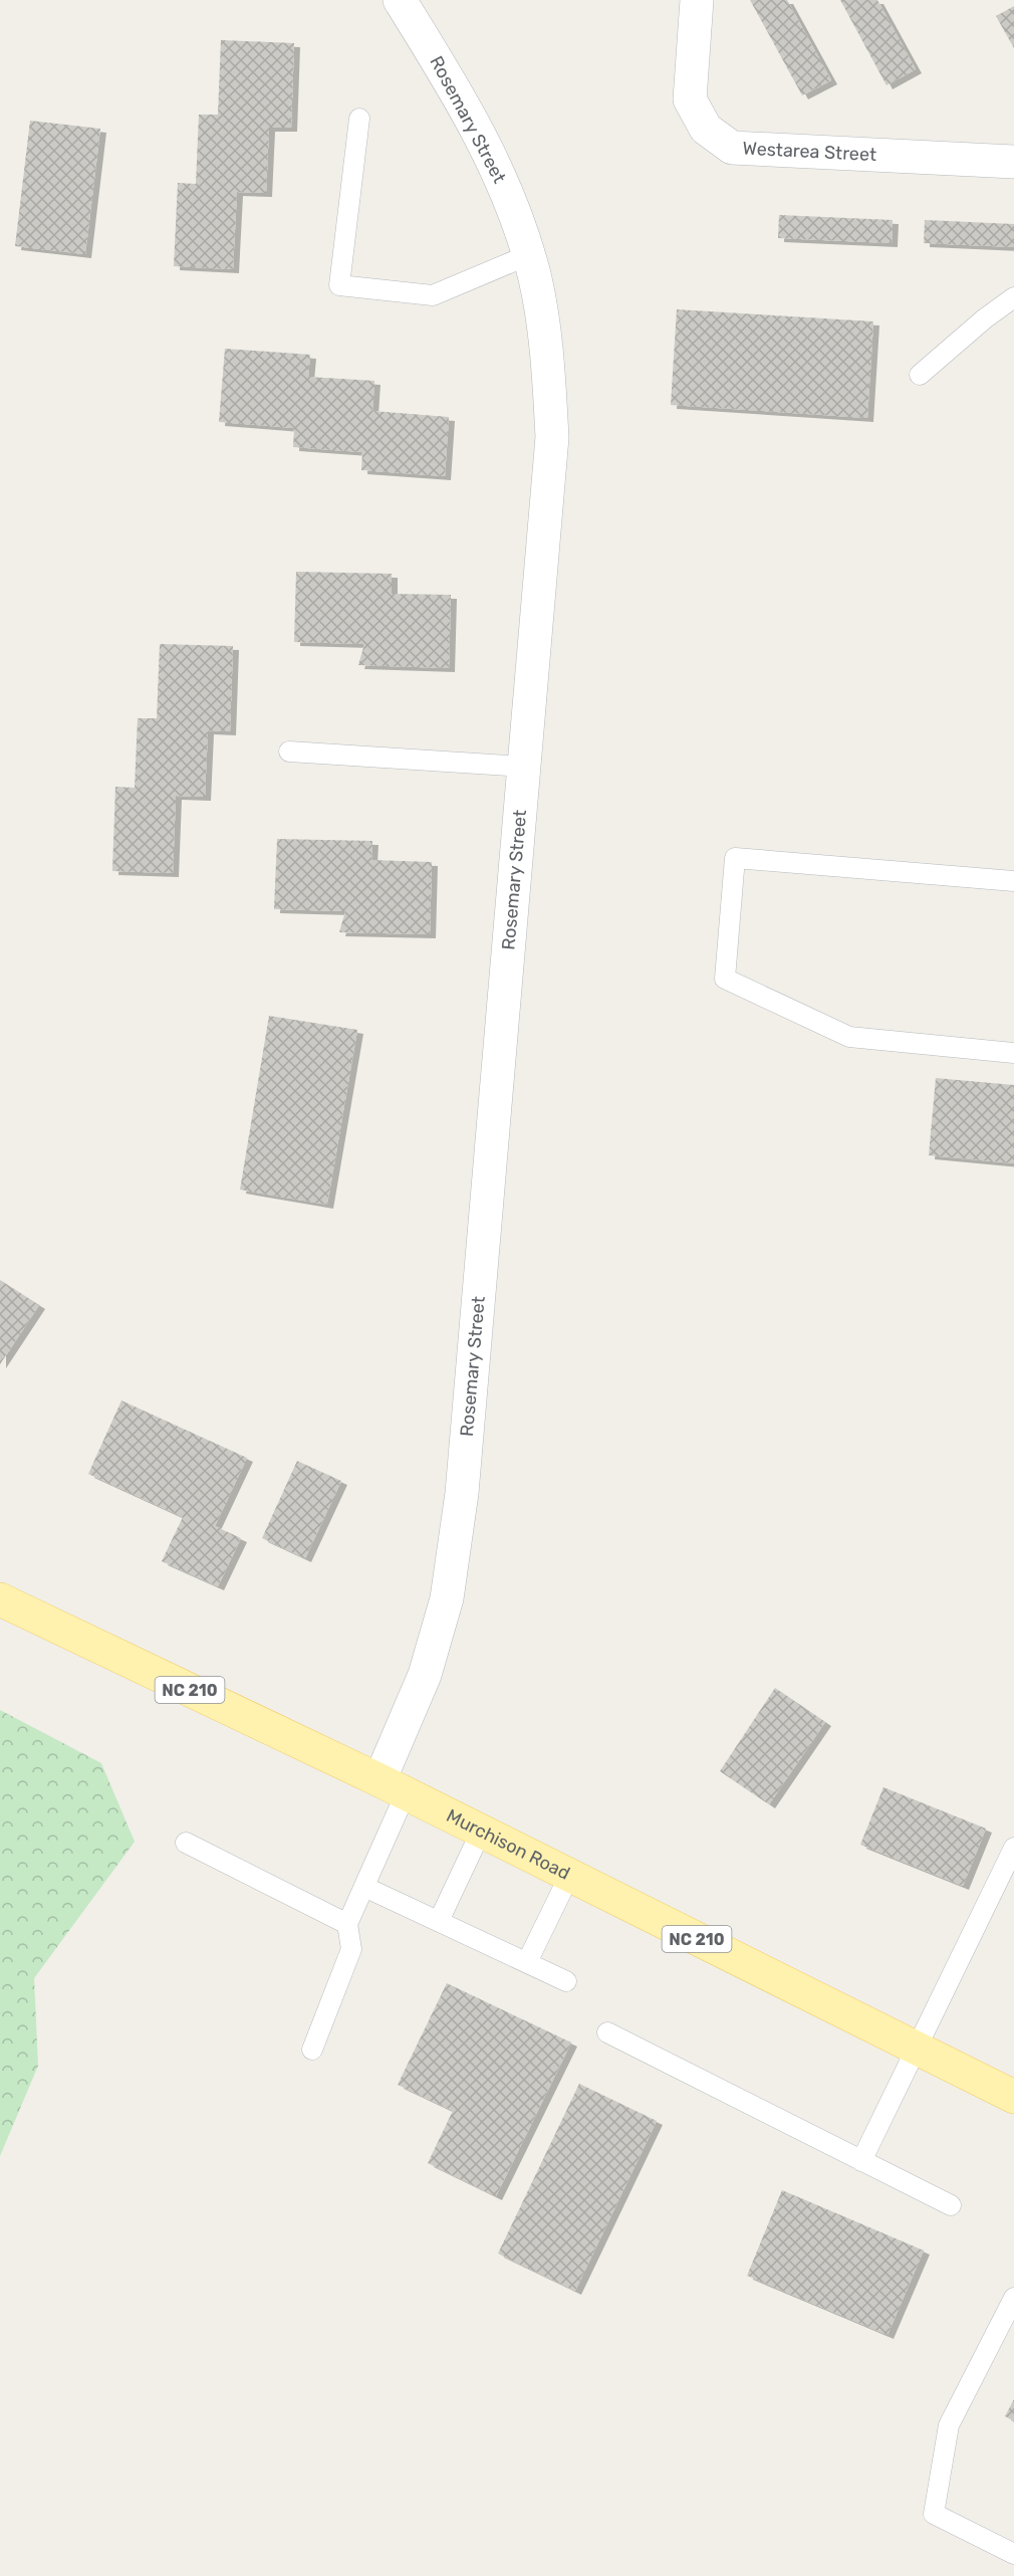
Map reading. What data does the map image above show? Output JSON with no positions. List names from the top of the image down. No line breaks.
{"streets":{"main road":["NC 210","Murchison Road"],"street":["Rosemary Street","Westarea Street"]},"crossings":[["Rosemary Street","Murchison Road"]]}
